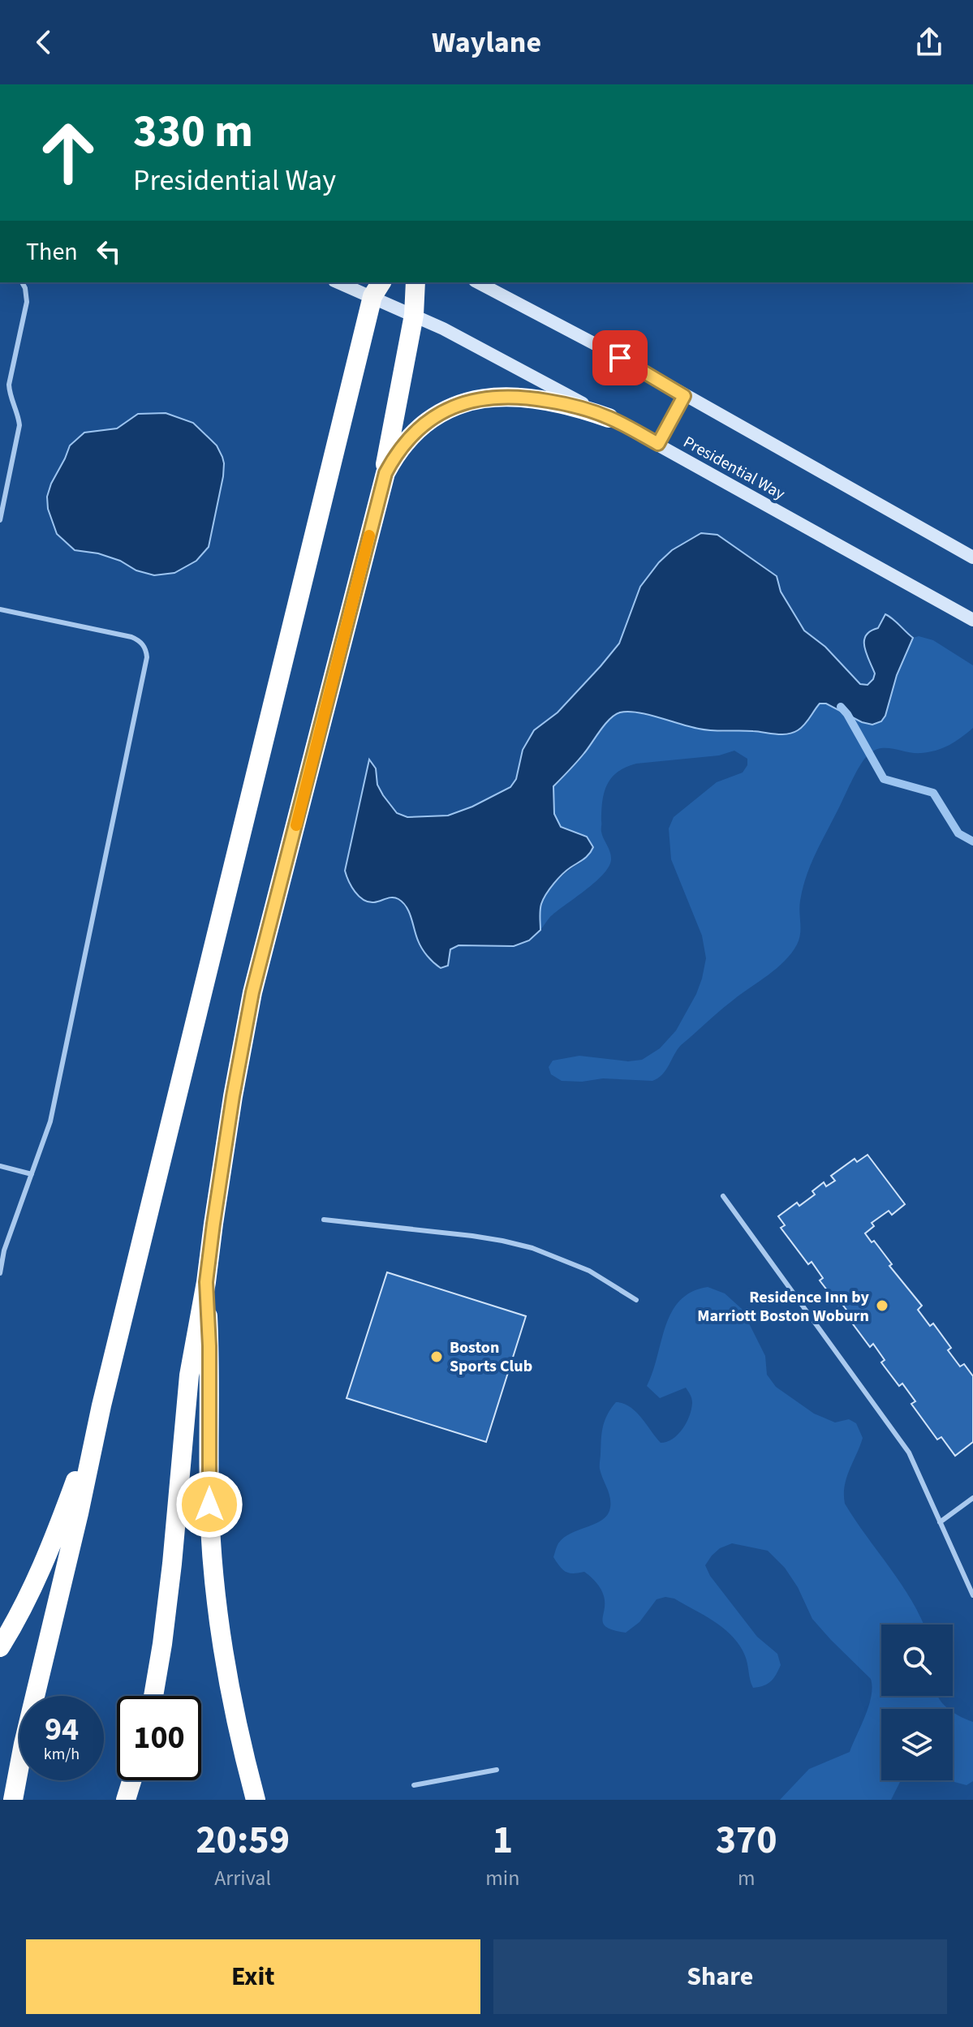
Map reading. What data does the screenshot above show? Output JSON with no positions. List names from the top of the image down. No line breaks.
{"streets":{"street":["Presidential Way"]},"places":["Residence Inn by Marriott Boston Woburn","Boston Sports Club"],"page":{"header":"Waylane","turn":["330 m","Presidential Way"],"then":"Then","speed":"94 km/h","limit":"100","eta":["20:59","Arrival","1","min","370","m"],"buttons":["Exit","Share"]}}
